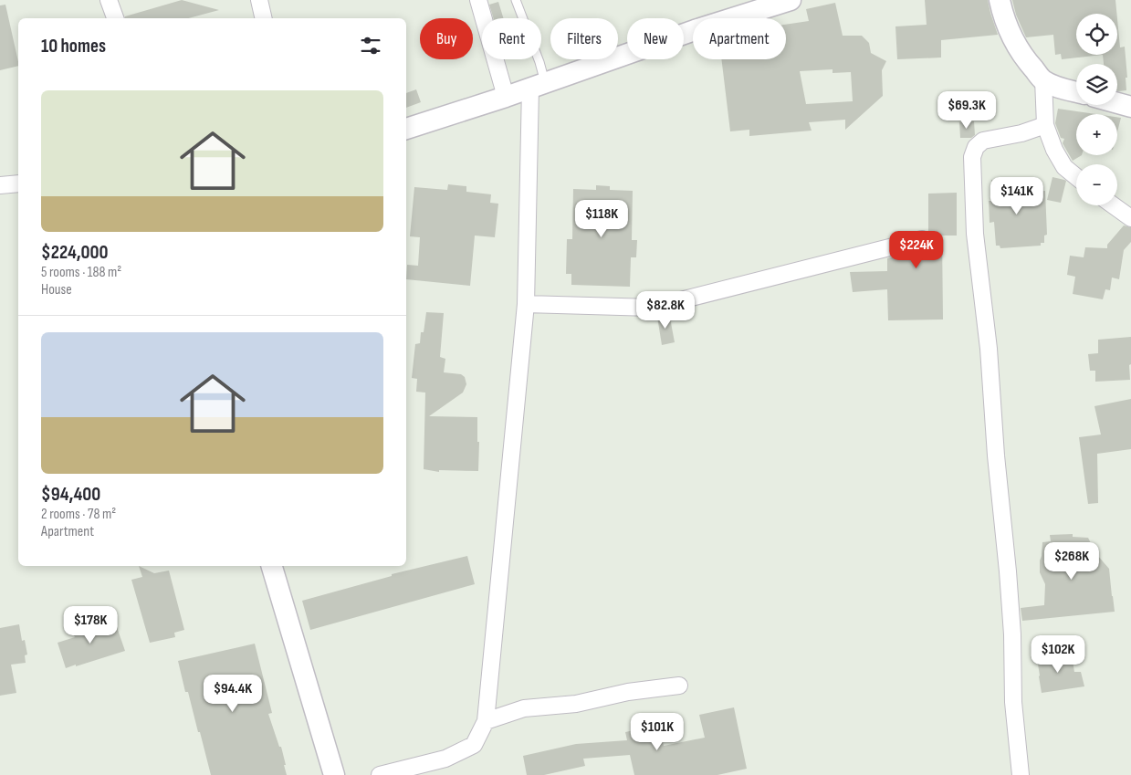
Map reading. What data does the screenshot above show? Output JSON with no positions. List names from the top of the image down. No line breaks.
{"page":{"map_buttons":["+","−"],"chip":["Buy","Rent","Filters","New","Apartment"],"heading":"10 homes","list":[{"name":"$224,000","note":"5 rooms · 188 m² · House"},{"name":"$94,400","note":"2 rooms · 78 m² · Apartment"}],"price":["$69.3K","$141K","$118K","$224K","$82.8K","$268K","$178K","$102K","$94.4K","$101K"]}}
